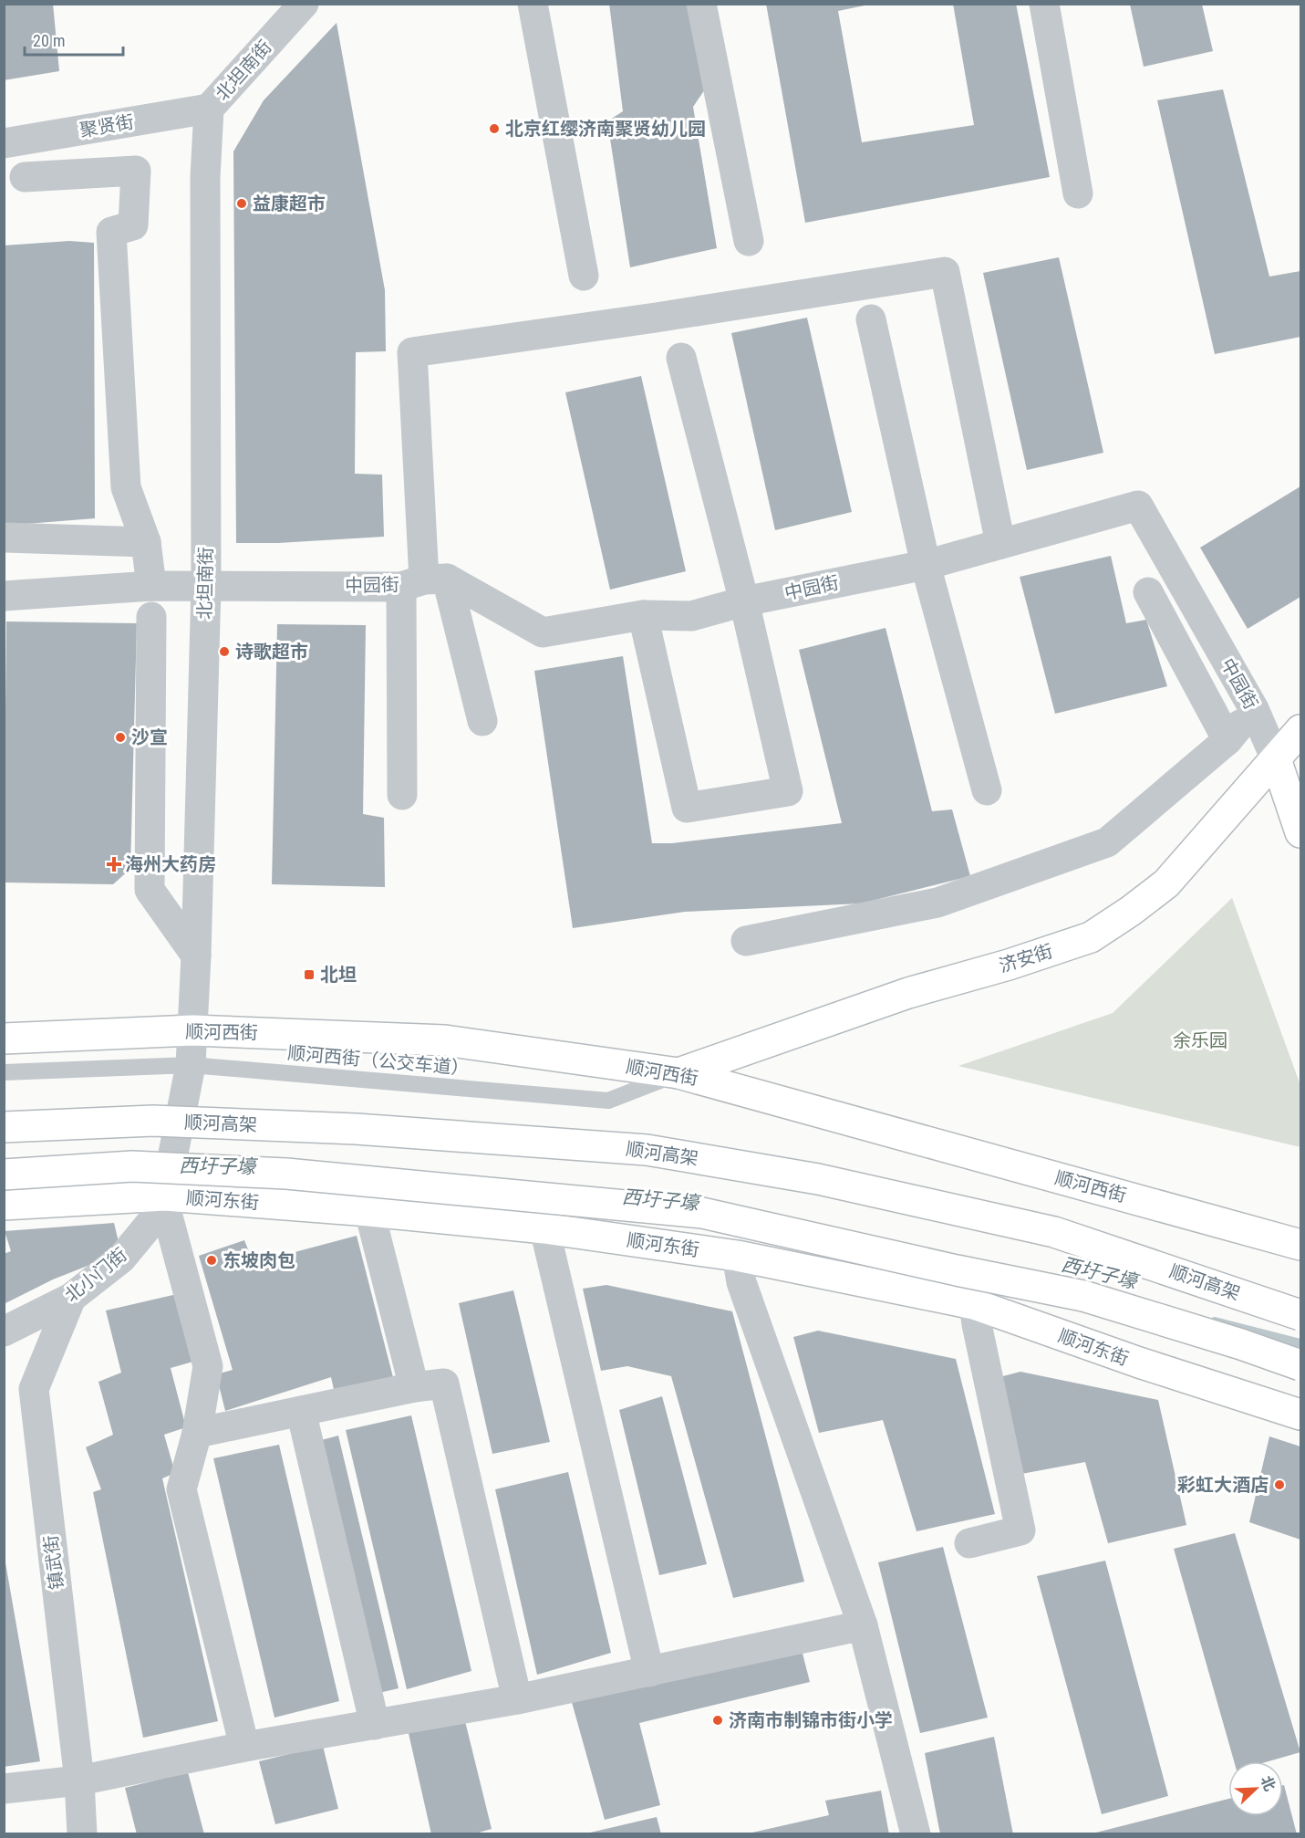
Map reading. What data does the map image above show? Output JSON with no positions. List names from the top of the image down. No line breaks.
{"streets":{"main road":["济安街","顺河西街","顺河高架","顺河东街"],"street":["北坦南街","聚贤街","中园街","北小门街","镇武街"],"lane":["顺河西街（公交车道）"]},"crossings":[["北坦南街","聚贤街"],["北坦南街","中园街"],["北坦南街","顺河西街"],["北坦南街","顺河西街（公交车道）"],["北坦南街","顺河东街"],["北坦南街","北小门街"],["中园街","济安街"],["济安街","顺河西街"],["济安街","顺河西街（公交车道）"],["顺河西街","顺河西街（公交车道）"],["顺河东街","北小门街"],["北小门街","镇武街"]],"water":["西圩子壕"],"parks":["余乐园"],"places":{"other":["北京红缨济南聚贤幼儿园","益康超市","诗歌超市","沙宣","东坡肉包","彩虹大酒店","济南市制锦市街小学"],"health":["海州大药房"],"transit":["北坦"]},"scale_bar":"20 m","north":"top right"}
